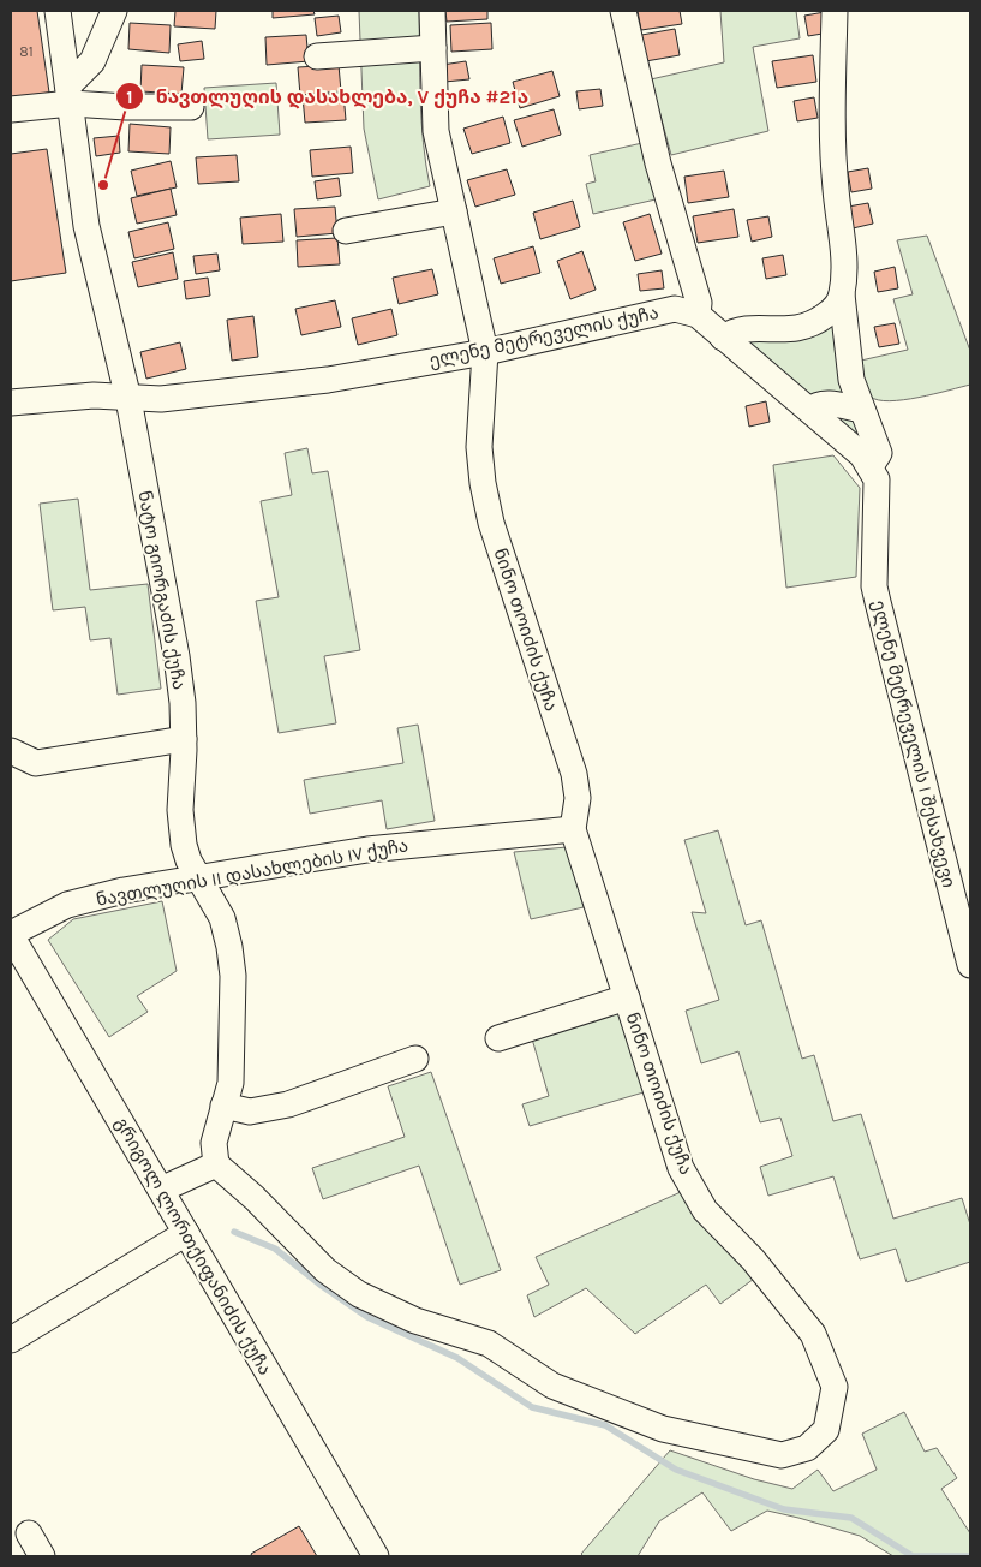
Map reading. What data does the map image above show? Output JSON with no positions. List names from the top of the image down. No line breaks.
{"streets":{"street":["ელენე მეტრეველის ქუჩა","ნატო გიორგაძის ქუჩა","ნინო თოიძის ქუჩა","ელენე მეტრეველის I შესახვევი","ნავთლუღის II დასახლების IV ქუჩა","გრიგოლ ლორთქიფანიძის ქუჩა"]},"crossings":[["ელენე მეტრეველის ქუჩა","ნატო გიორგაძის ქუჩა"],["ელენე მეტრეველის ქუჩა","ნინო თოიძის ქუჩა"],["ნატო გიორგაძის ქუჩა","ნინო თოიძის ქუჩა"],["ნატო გიორგაძის ქუჩა","ნავთლუღის II დასახლების IV ქუჩა"],["ნინო თოიძის ქუჩა","ნავთლუღის II დასახლების IV ქუჩა"],["ნავთლუღის II დასახლების IV ქუჩა","გრიგოლ ლორთქიფანიძის ქუჩა"]],"places":["ნავთლუღის დასახლება, V ქუჩა #21ა"],"house_numbers":["81"]}
